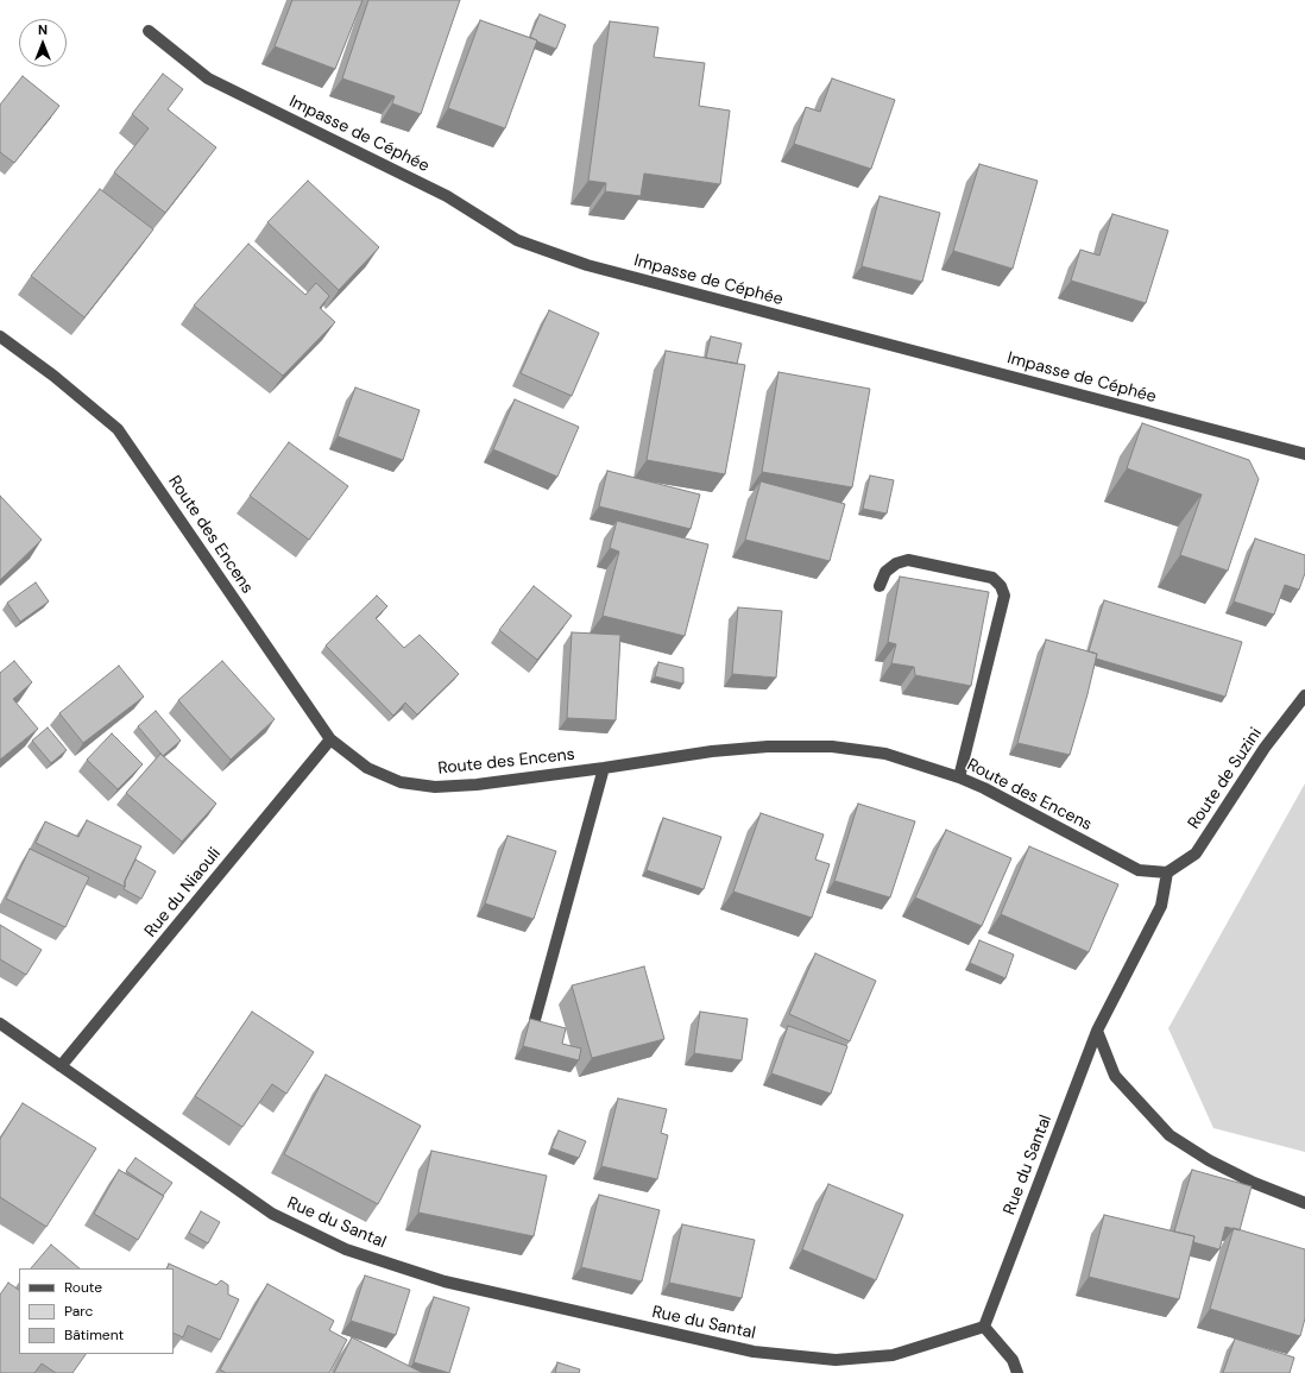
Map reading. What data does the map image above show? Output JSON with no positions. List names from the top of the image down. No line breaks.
{"streets":{"street":["Impasse de Céphée","Route des Encens","Route de Suzini","Rue du Niaouli","Rue du Santal"]},"crossings":[["Route des Encens","Route de Suzini"],["Route des Encens","Rue du Niaouli"],["Route des Encens","Rue du Santal"],["Route de Suzini","Rue du Santal"],["Rue du Niaouli","Rue du Santal"]],"legend":["Route","Parc","Bâtiment"],"north":"top"}
